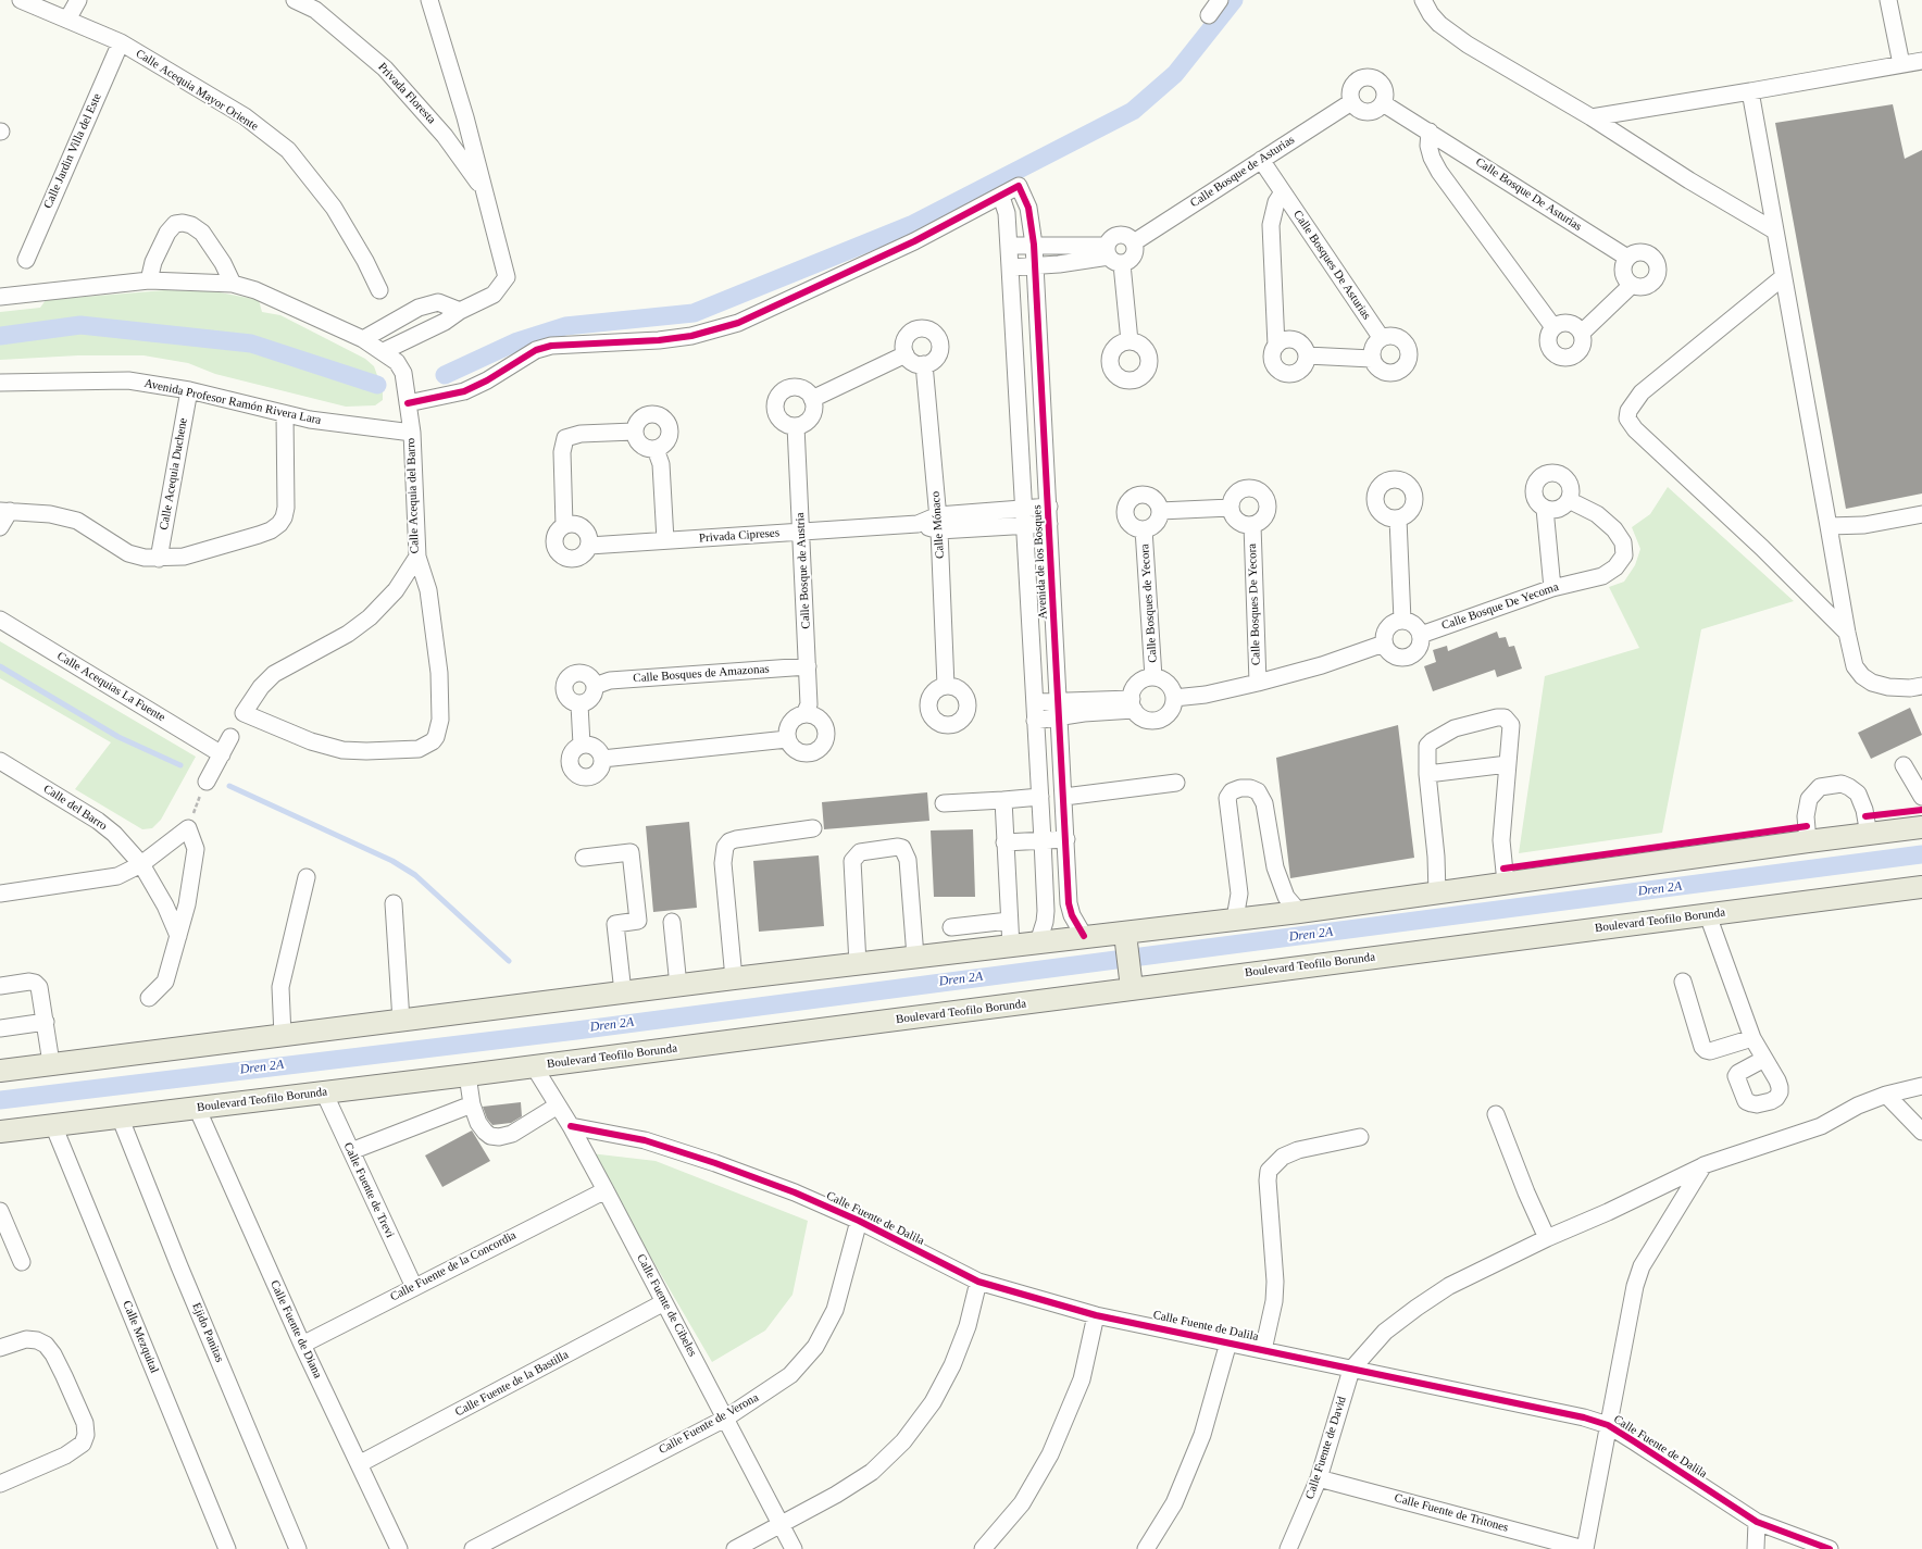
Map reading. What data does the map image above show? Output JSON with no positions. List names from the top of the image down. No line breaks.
{"streets":{"main road":["Boulevard Teofilo Borunda"],"street":["Calle Acequia Mayor Oriente","Privada Floresta","Calle Jardin Villa del Este","Calle Bosque de Asturias","Calle Bosque De Asturias","Calle Bosques De Asturias","Avenida Profesor Ramón Rivera Lara","Calle Acequia Duchene","Calle Acequia del Barro","Calle Mónaco","Privada Cipreses","Avenida de los Bosques","Calle Bosque de Austria","Calle Bosques de Yecora","Calle Bosques De Yecora","Calle Bosque De Yecoma","Calle Bosques de Amazonas","Calle Acequias La Fuente","Calle del Barro","Calle Fuente de Trevi","Calle Fuente de Dalila","Calle Fuente de la Concordia","Calle Fuente de Cibeles","Calle Fuente de Diana","Ejido Panitas","Calle Mezquital","Calle Fuente de la Bastilla","Calle Fuente de Verona","Calle Fuente de David","Calle Fuente de Tritones"]},"crossings":[["Calle Acequia Mayor Oriente","Calle Jardin Villa del Este"],["Calle Bosque de Asturias","Calle Bosque De Asturias"],["Calle Bosque de Asturias","Calle Bosques De Asturias"],["Avenida Profesor Ramón Rivera Lara","Calle Acequia Duchene"],["Avenida Profesor Ramón Rivera Lara","Calle Acequia del Barro"],["Calle Mónaco","Privada Cipreses"],["Privada Cipreses","Avenida de los Bosques"],["Privada Cipreses","Calle Bosque de Austria"],["Calle Bosque de Austria","Calle Bosques de Amazonas"],["Boulevard Teofilo Borunda","Calle Fuente de Trevi"],["Boulevard Teofilo Borunda","Calle Fuente de Cibeles"],["Boulevard Teofilo Borunda","Calle Fuente de Diana"],["Boulevard Teofilo Borunda","Ejido Panitas"],["Boulevard Teofilo Borunda","Calle Mezquital"],["Calle Fuente de Trevi","Calle Fuente de la Concordia"],["Calle Fuente de Dalila","Calle Fuente de Cibeles"],["Calle Fuente de Dalila","Calle Fuente de Verona"],["Calle Fuente de Dalila","Calle Fuente de David"],["Calle Fuente de la Concordia","Calle Fuente de Cibeles"],["Calle Fuente de la Concordia","Calle Fuente de Diana"],["Calle Fuente de Cibeles","Calle Fuente de la Bastilla"],["Calle Fuente de Cibeles","Calle Fuente de Verona"],["Calle Fuente de Diana","Calle Fuente de la Bastilla"],["Calle Fuente de David","Calle Fuente de Tritones"]],"water":["Dren 2A"]}
